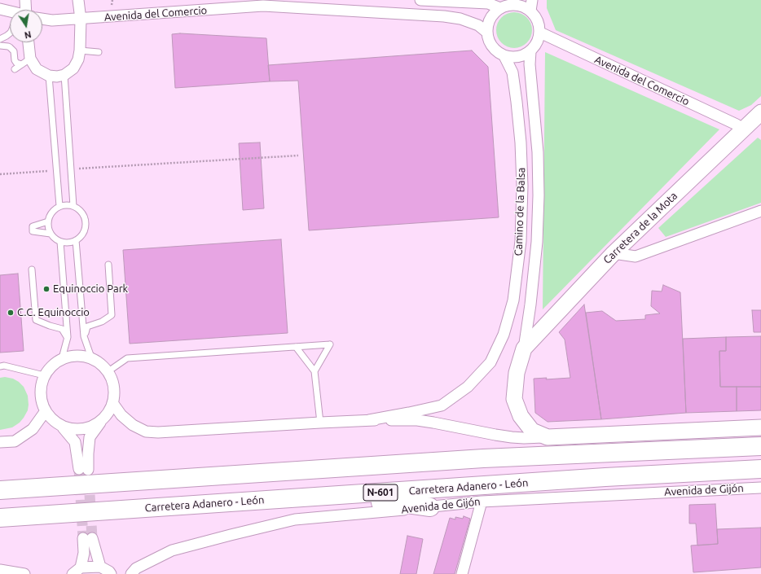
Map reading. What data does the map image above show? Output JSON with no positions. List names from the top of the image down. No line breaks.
{"streets":{"highway":["Carretera Adanero - León","N-601"],"main road":["Carretera de la Mota"],"street":["Avenida del Comercio","Camino de la Balsa","Avenida de Gijón"]},"crossings":[["Avenida del Comercio","Camino de la Balsa"],["Avenida del Comercio","Carretera de la Mota"],["Camino de la Balsa","Carretera de la Mota"]],"places":["Equinoccio Park","C.C. Equinoccio"],"north":"bottom"}
